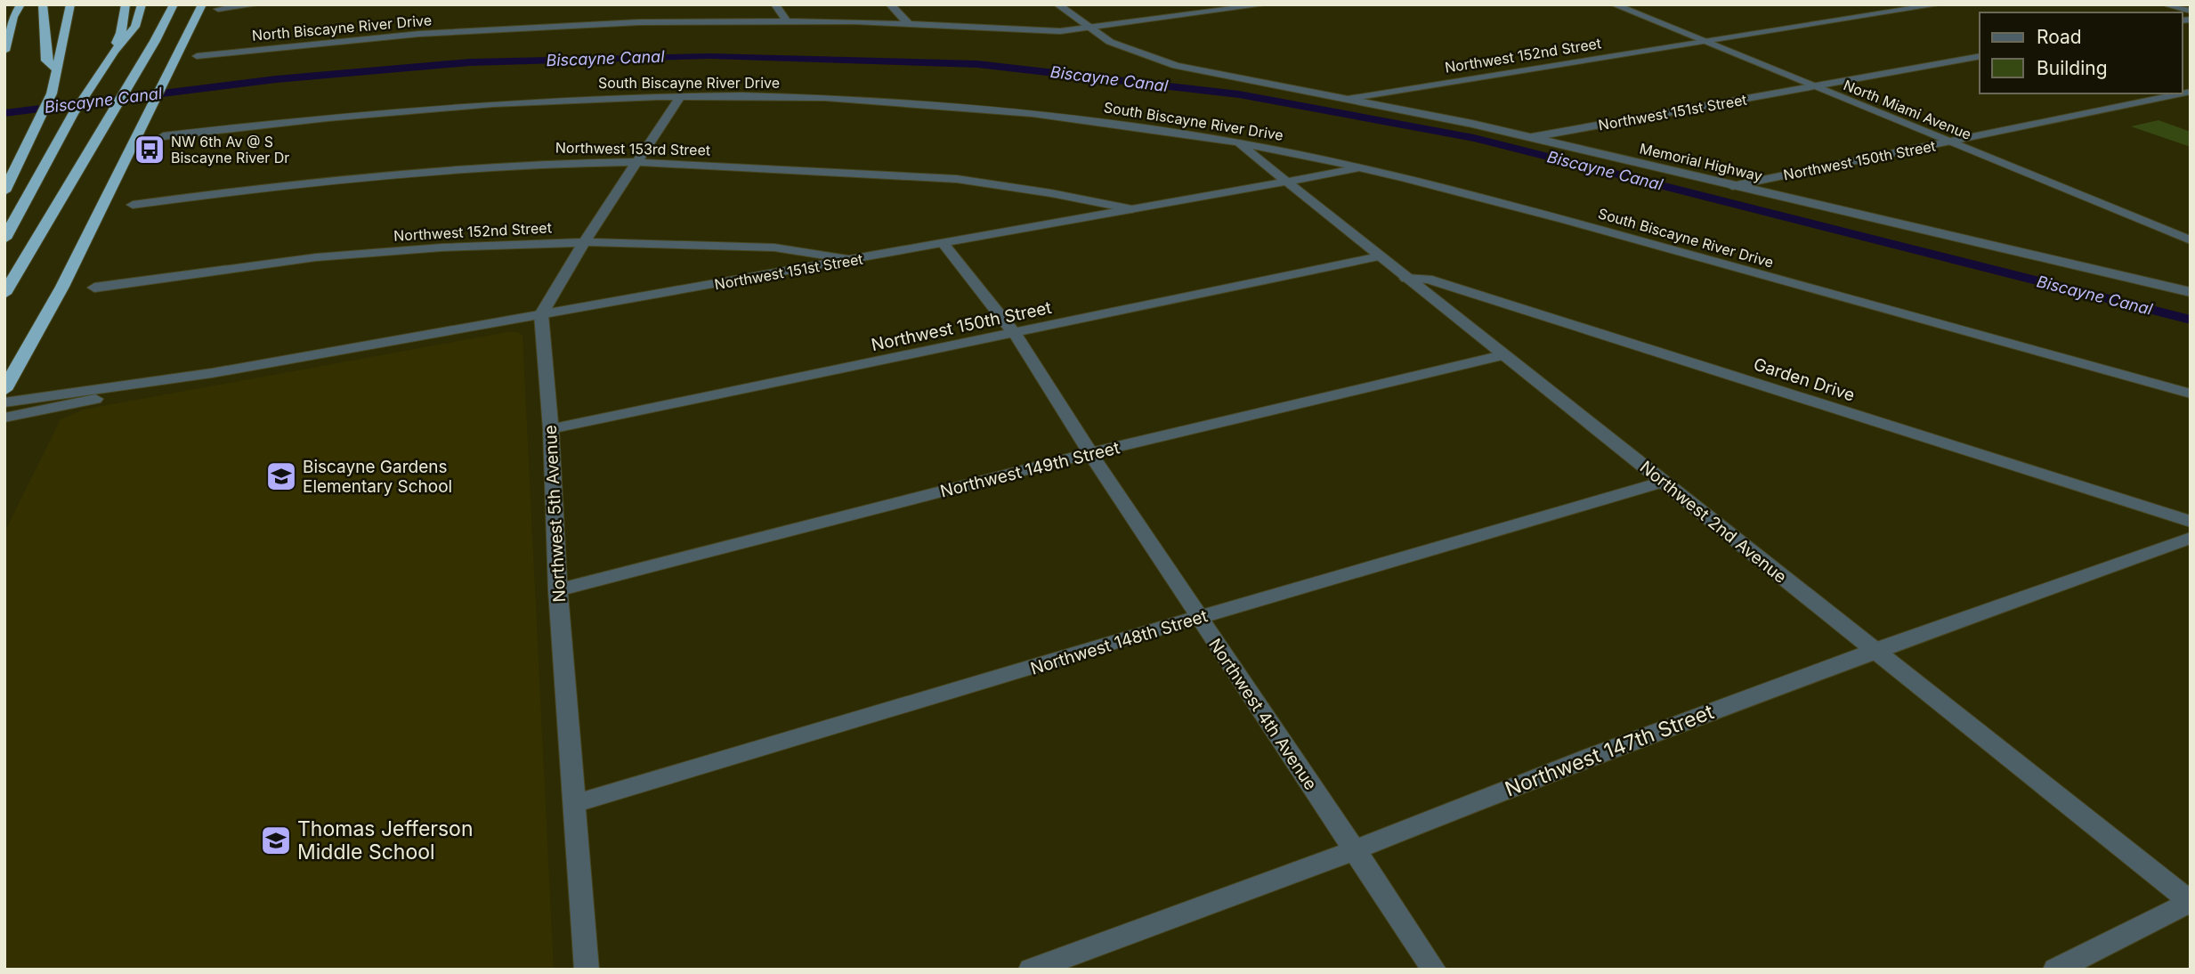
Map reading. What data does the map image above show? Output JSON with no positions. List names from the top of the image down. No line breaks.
{"streets":{"street":["North Biscayne River Drive","Northwest 152nd Street","South Biscayne River Drive","North Miami Avenue","Northwest 151st Street","Northwest 153rd Street","Northwest 150th Street","Memorial Highway","Garden Drive","Northwest 149th Street","Northwest 5th Avenue","Northwest 2nd Avenue","Northwest 148th Street","Northwest 4th Avenue","Northwest 147th Street"]},"crossings":[["North Biscayne River Drive","Memorial Highway"],["Northwest 152nd Street","North Miami Avenue"],["Northwest 152nd Street","Northwest 151st Street"],["Northwest 152nd Street","Memorial Highway"],["South Biscayne River Drive","Northwest 151st Street"],["South Biscayne River Drive","Northwest 2nd Avenue"],["North Miami Avenue","Northwest 151st Street"],["North Miami Avenue","Northwest 150th Street"],["Northwest 151st Street","Northwest 153rd Street"],["Northwest 151st Street","Memorial Highway"],["Northwest 151st Street","Northwest 5th Avenue"],["Northwest 151st Street","Northwest 2nd Avenue"],["Northwest 151st Street","Northwest 4th Avenue"],["Northwest 150th Street","Memorial Highway"],["Northwest 150th Street","Northwest 5th Avenue"],["Northwest 150th Street","Northwest 2nd Avenue"],["Northwest 150th Street","Northwest 4th Avenue"],["Garden Drive","Northwest 2nd Avenue"],["Northwest 149th Street","Northwest 5th Avenue"],["Northwest 149th Street","Northwest 2nd Avenue"],["Northwest 149th Street","Northwest 4th Avenue"],["Northwest 5th Avenue","Northwest 148th Street"],["Northwest 2nd Avenue","Northwest 148th Street"],["Northwest 2nd Avenue","Northwest 147th Street"],["Northwest 148th Street","Northwest 4th Avenue"],["Northwest 4th Avenue","Northwest 147th Street"]],"water":["Biscayne Canal"],"places":{"bus stop":["NW 6th Av @ S Biscayne River Dr"],"school or university":["Biscayne Gardens Elementary School","Thomas Jefferson Middle School"]},"legend":["Road","Building"]}
